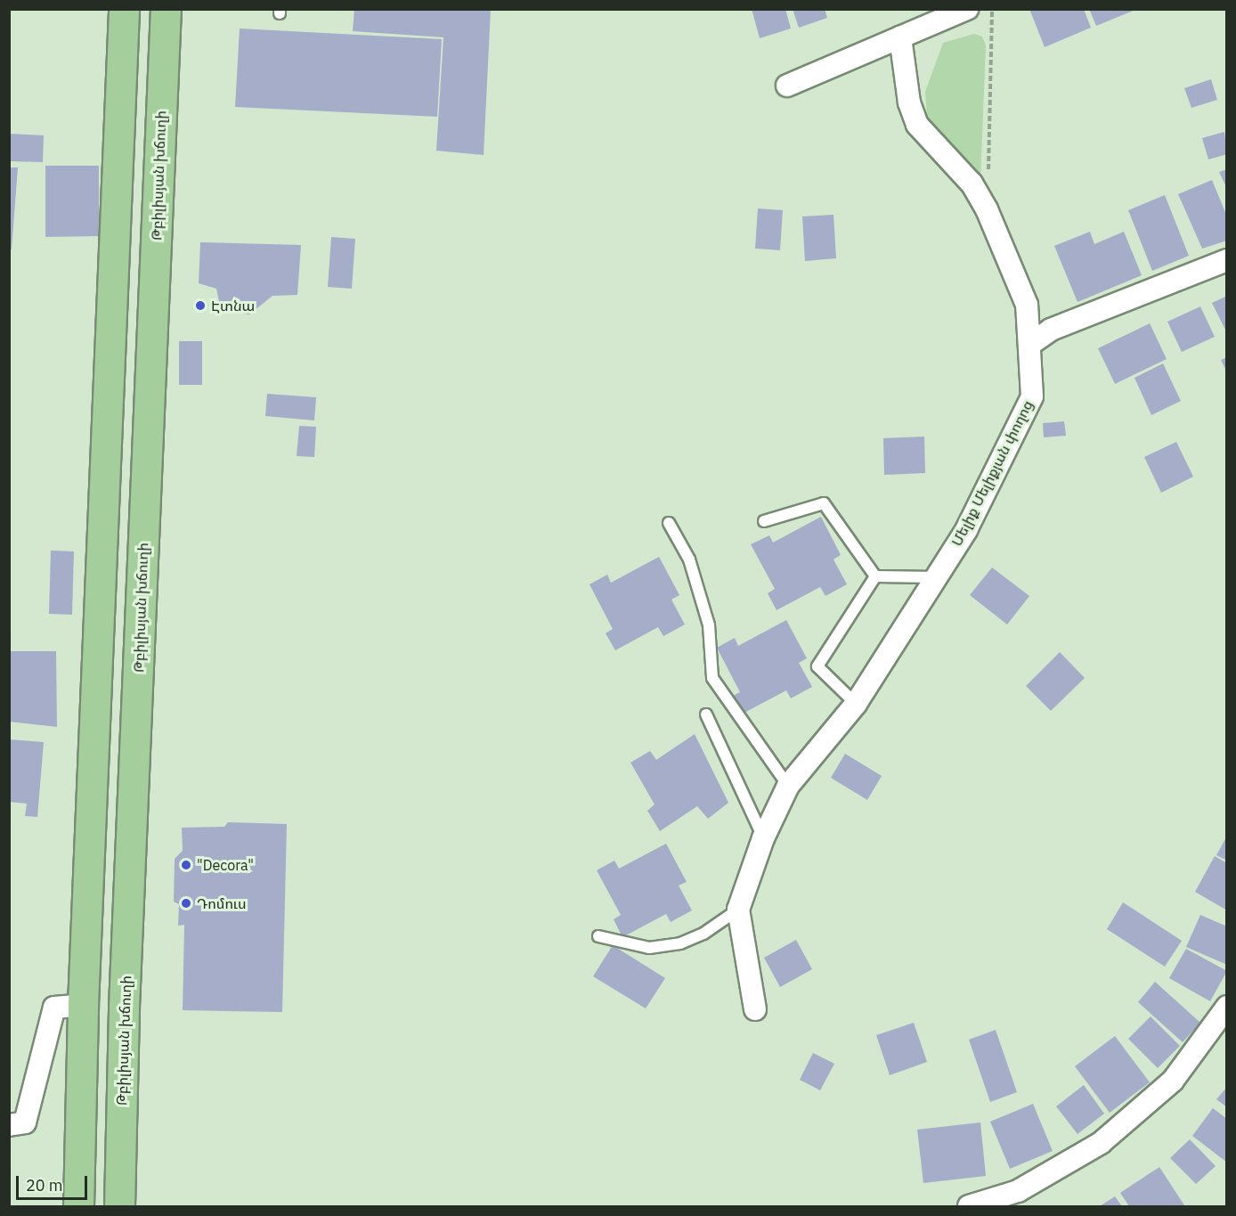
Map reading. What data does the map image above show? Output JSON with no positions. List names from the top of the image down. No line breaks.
{"streets":{"main road":["Թբիլիսյան խճուղի"],"street":["Մելիք Մելիքյան փողոց"]},"places":["Էտնա","\"Decora\"","Դոմուս"],"scale_bar":"20 m"}
